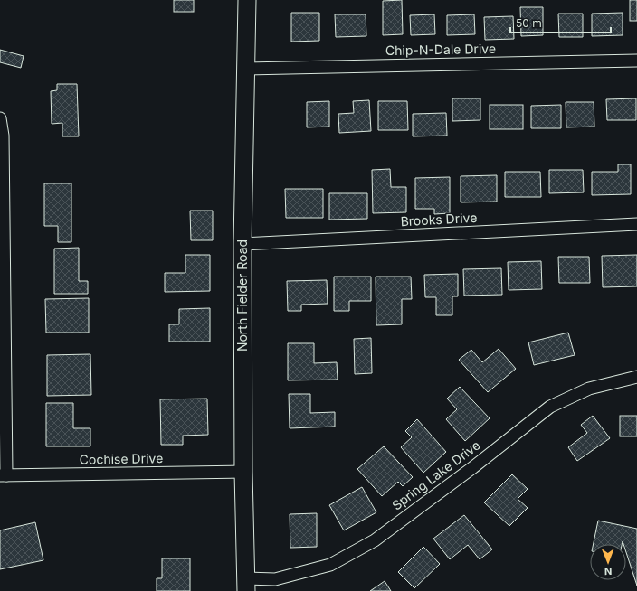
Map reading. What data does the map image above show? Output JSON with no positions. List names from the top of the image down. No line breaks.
{"streets":{"main road":["North Fielder Road"],"street":["Chip-N-Dale Drive","Brooks Drive","Cochise Drive","Spring Lake Drive"]},"crossings":[["Chip-N-Dale Drive","North Fielder Road"],["Brooks Drive","North Fielder Road"],["North Fielder Road","Cochise Drive"],["North Fielder Road","Spring Lake Drive"]],"scale_bar":"50 m","north":"bottom"}
